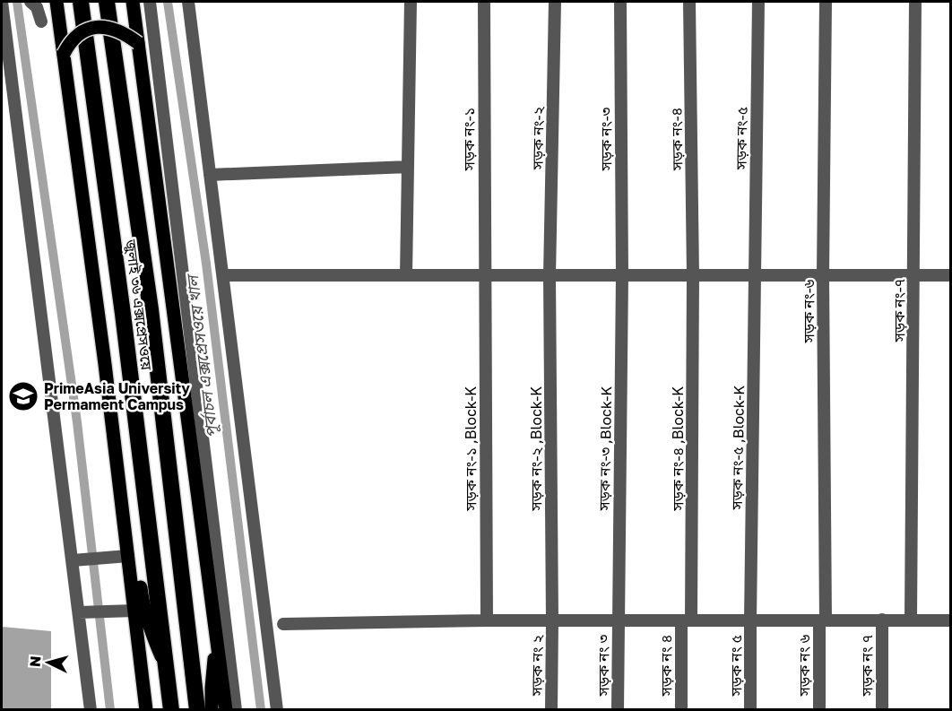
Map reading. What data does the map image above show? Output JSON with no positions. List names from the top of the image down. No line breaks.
{"streets":{"highway":["জুলাই ৩৬ এক্সপ্রেসওয়ে"],"street":["সড়ক নং-২","সড়ক নং-৫","সড়ক নং-১","সড়ক নং-৩","সড়ক নং-৪","সড়ক নং-৭","সড়ক নং-৬","সড়ক নং-৫ ,Block-K","সড়ক নং-১ ,Block-K","সড়ক নং-২ ,Block-K","সড়ক নং-৩ ,Block-K","সড়ক নং-৪ ,Block-K","সড়ক নং ২","সড়ক নং ৩","সড়ক নং ৪","সড়ক নং ৫","সড়ক নং ৬","সড়ক নং ৭"]},"crossings":[["সড়ক নং-২","সড়ক নং-২ ,Block-K"],["সড়ক নং-৫","সড়ক নং-৫ ,Block-K"],["সড়ক নং-১","সড়ক নং-১ ,Block-K"],["সড়ক নং-৩","সড়ক নং-৩ ,Block-K"],["সড়ক নং-৪","সড়ক নং-৪ ,Block-K"],["সড়ক নং-৬","সড়ক নং ৬"],["সড়ক নং-৫ ,Block-K","সড়ক নং ৫"],["সড়ক নং-২ ,Block-K","সড়ক নং ২"],["সড়ক নং-৩ ,Block-K","সড়ক নং ৩"],["সড়ক নং-৪ ,Block-K","সড়ক নং ৪"]],"water":["পূর্বাচল এক্সপ্রেসওয়ে খাল"],"places":{"school or university":["PrimeAsia University Permament Campus"]},"north":"left"}
